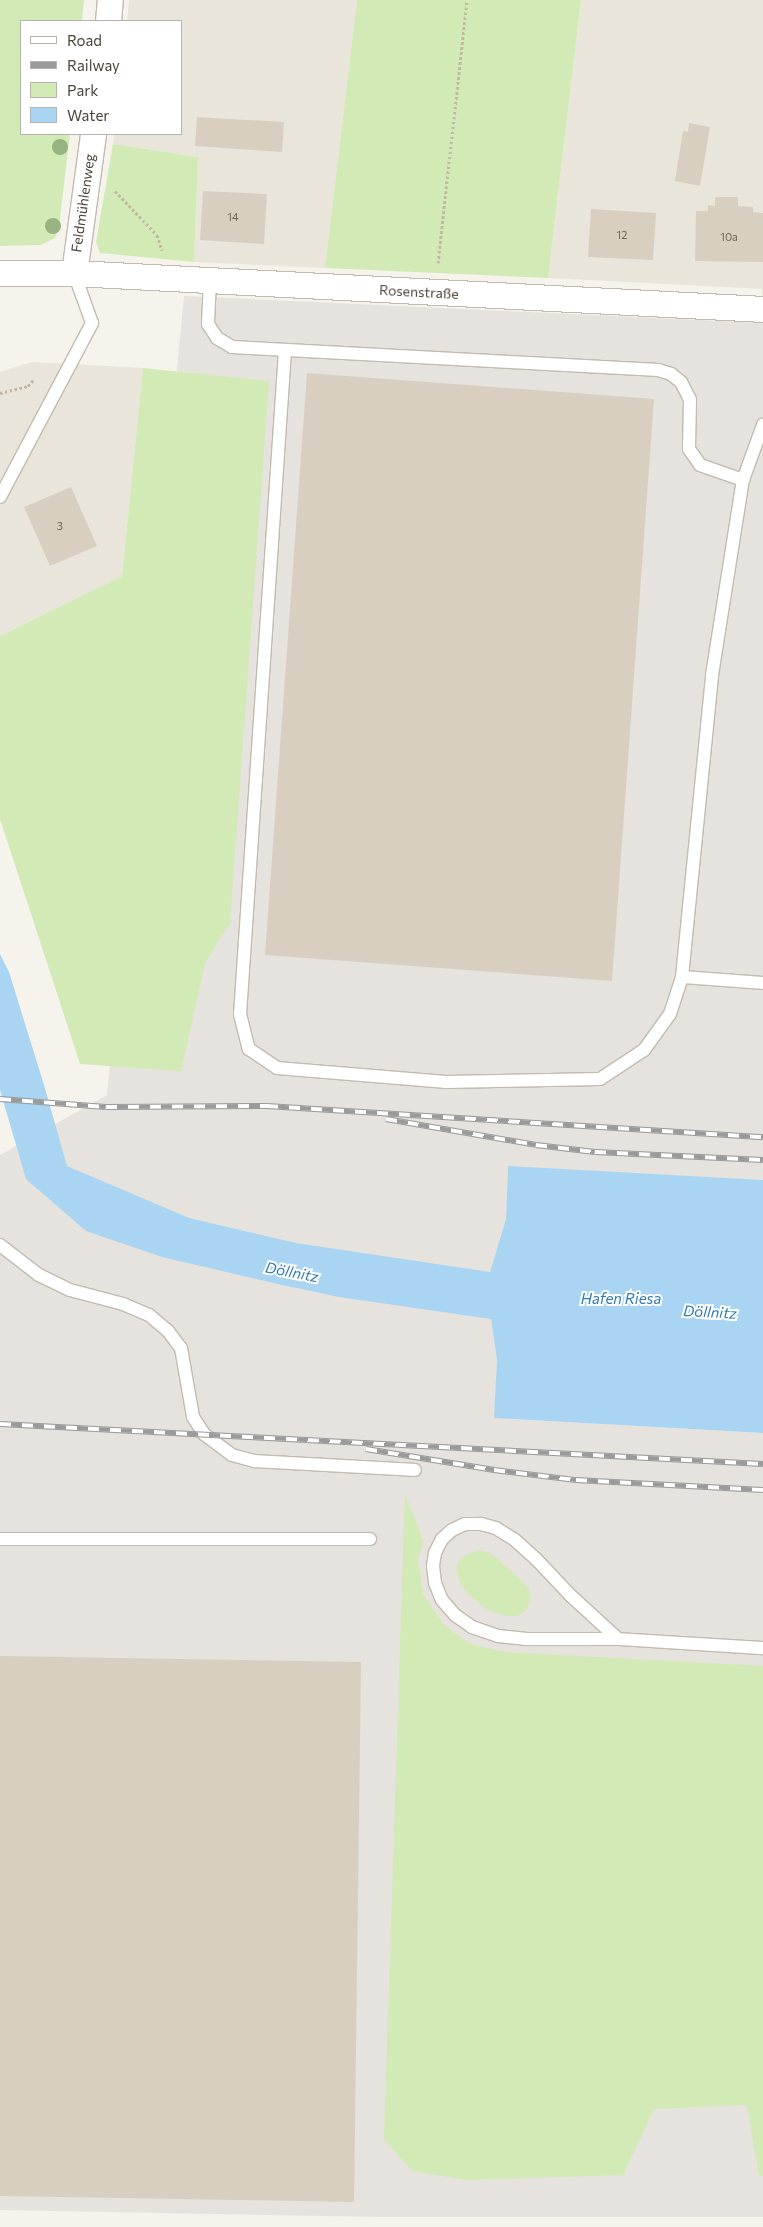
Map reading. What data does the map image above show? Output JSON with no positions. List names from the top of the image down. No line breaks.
{"streets":{"street":["Feldmühlenweg","Rosenstraße"]},"crossings":[["Feldmühlenweg","Rosenstraße"]],"water":["Döllnitz","Hafen Riesa"],"house_numbers":["14","12","10a","3"],"legend":["Road","Railway","Park","Water"]}
